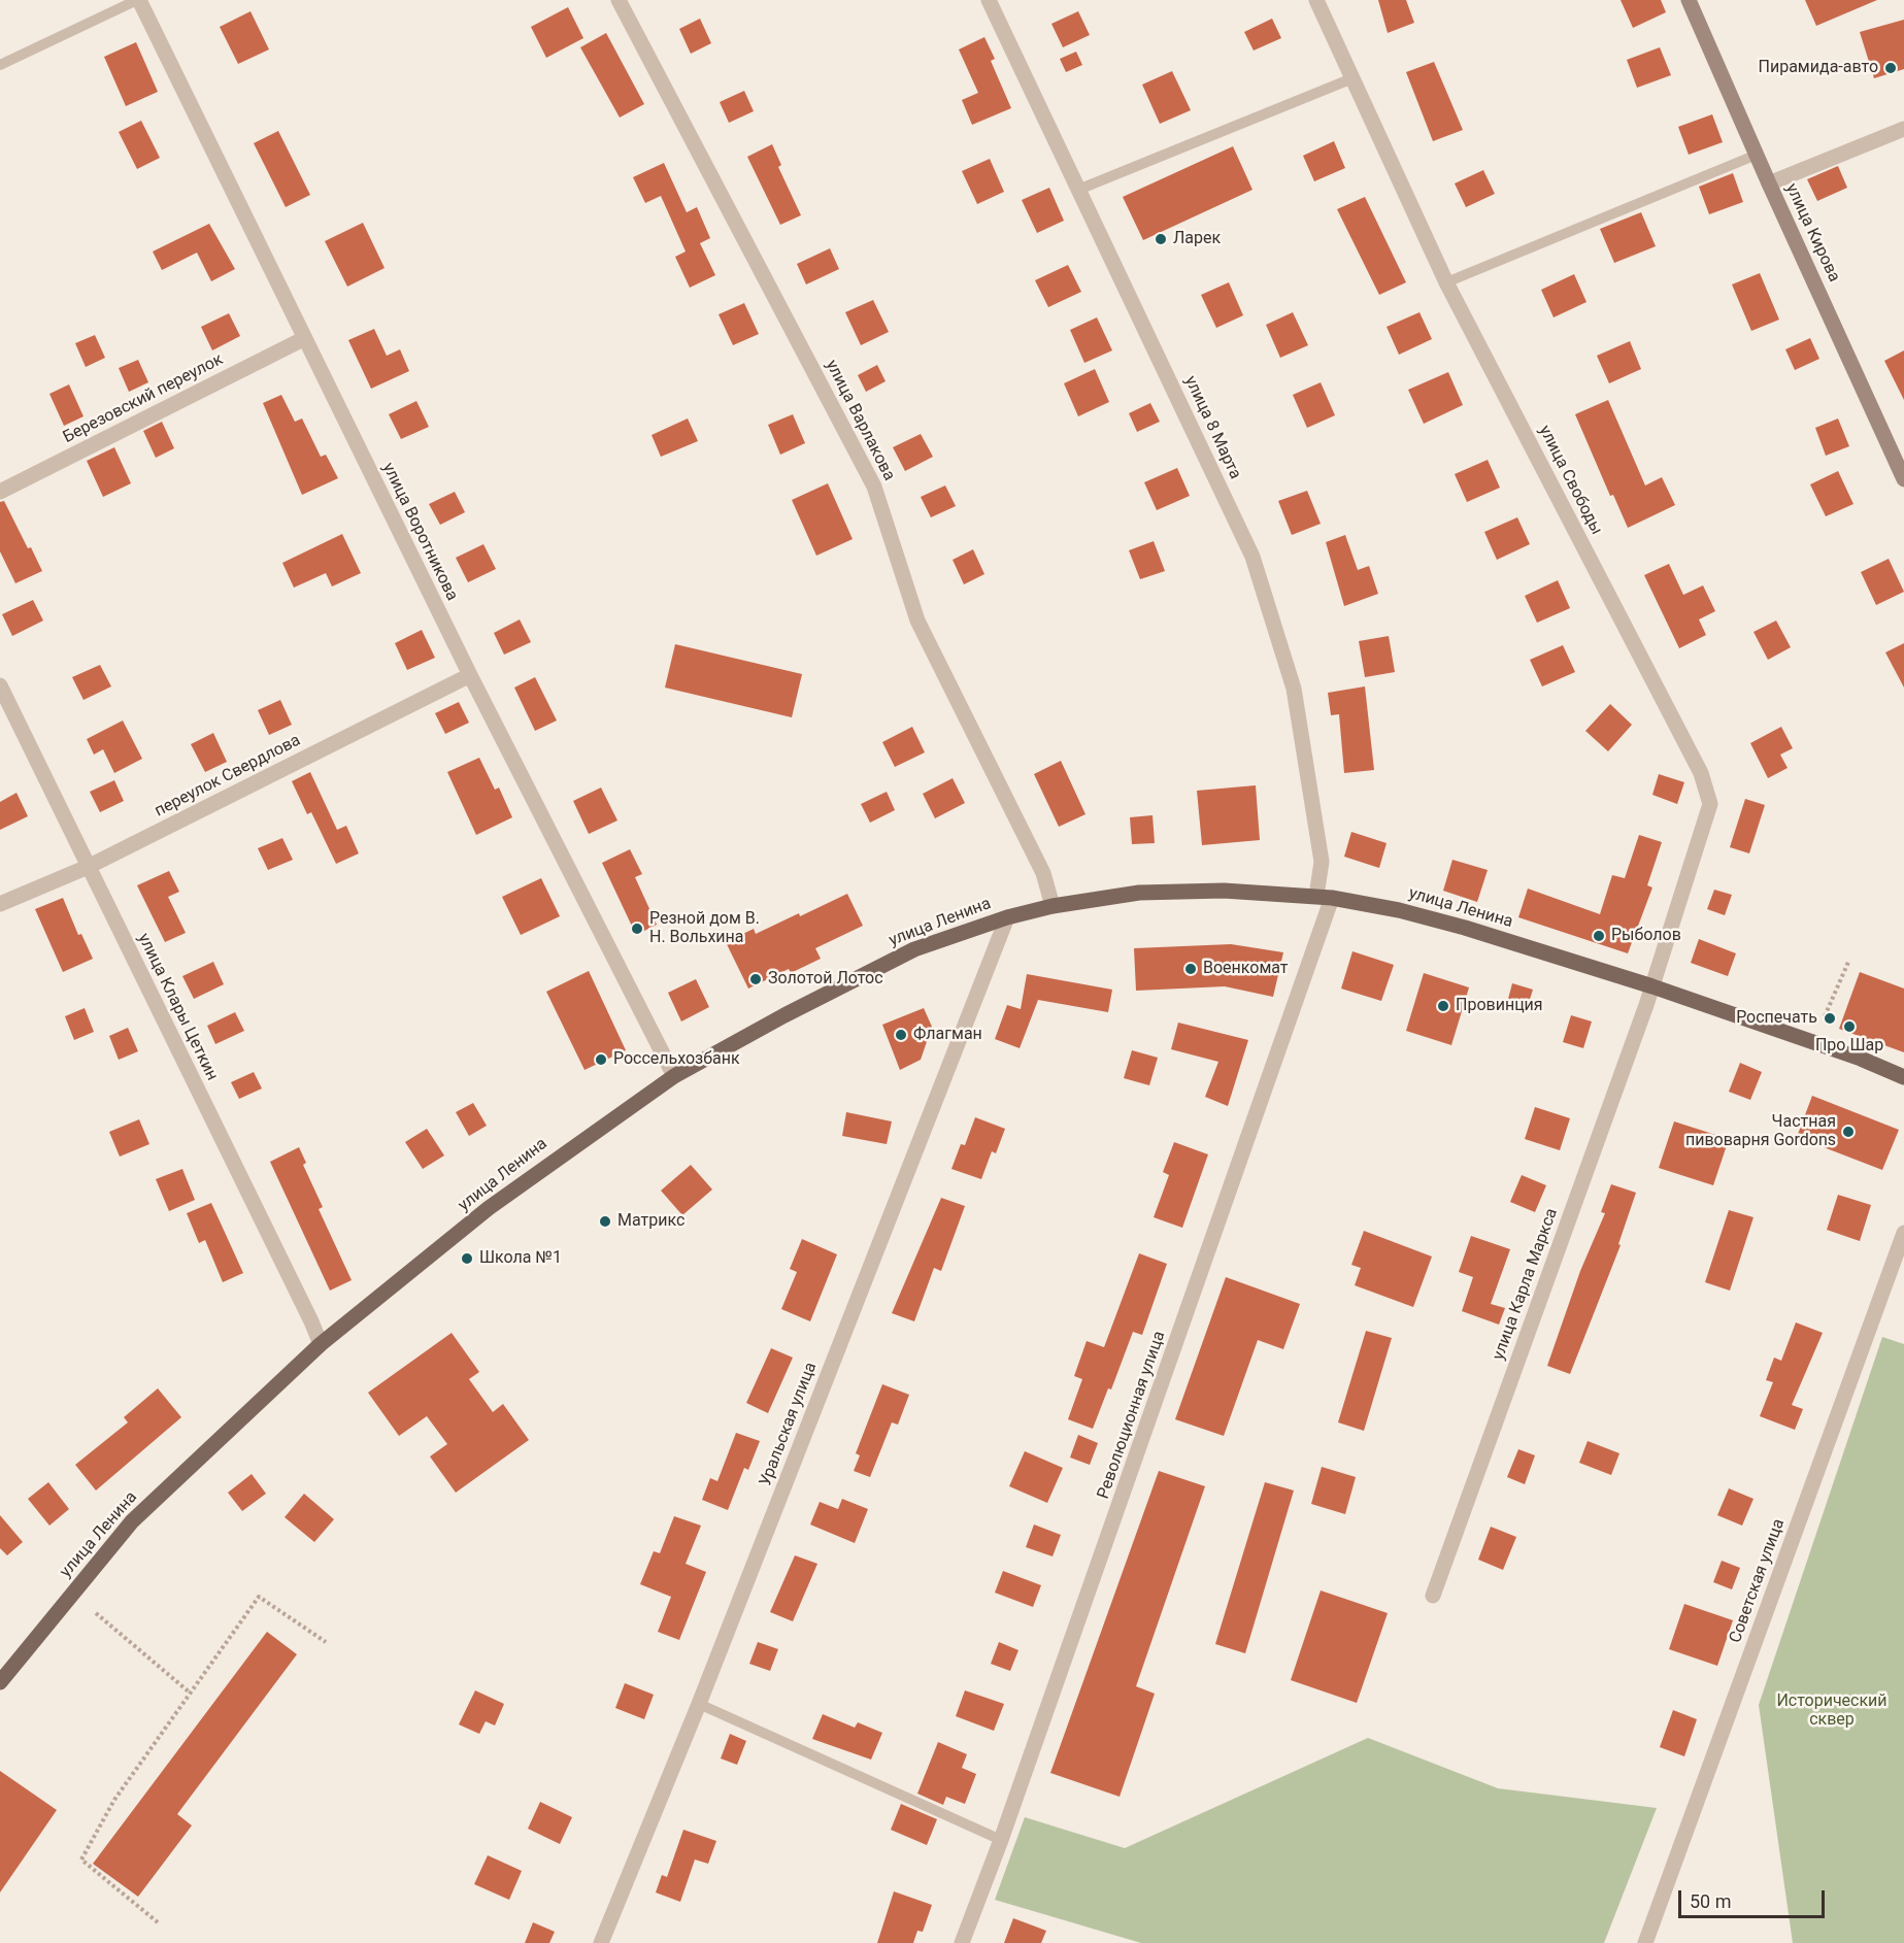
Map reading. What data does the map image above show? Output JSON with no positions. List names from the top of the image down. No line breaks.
{"streets":{"main road":["улица Ленина"],"street":["улица Кирова","Березовский переулок","улица Варлакова","улица 8 Марта","улица Свободы","улица Воротникова","переулок Свердлова","улица Клары Цеткин","улица Карла Маркса","Революционная улица","Уральская улица","Советская улица"]},"crossings":[["Березовский переулок","улица Воротникова"],["улица Варлакова","улица Ленина"],["улица 8 Марта","улица Ленина"],["улица Свободы","улица Ленина"],["улица Свободы","улица Карла Маркса"],["улица Воротникова","переулок Свердлова"],["улица Воротникова","улица Ленина"],["переулок Свердлова","улица Клары Цеткин"],["улица Ленина","улица Клары Цеткин"],["улица Ленина","улица Карла Маркса"],["улица Ленина","Революционная улица"],["улица Ленина","Уральская улица"]],"parks":["Исторический сквер"],"places":["Пирамида-авто","Ларек","Резной дом В. Н. Вольхина","Рыболов","Военкомат","Золотой Лотос","Провинция","Роспечать","Про Шар","Флагман","Россельхозбанк","Частная пивоварня Gordons","Матрикс","Школа №1"],"scale_bar":"50 m"}
